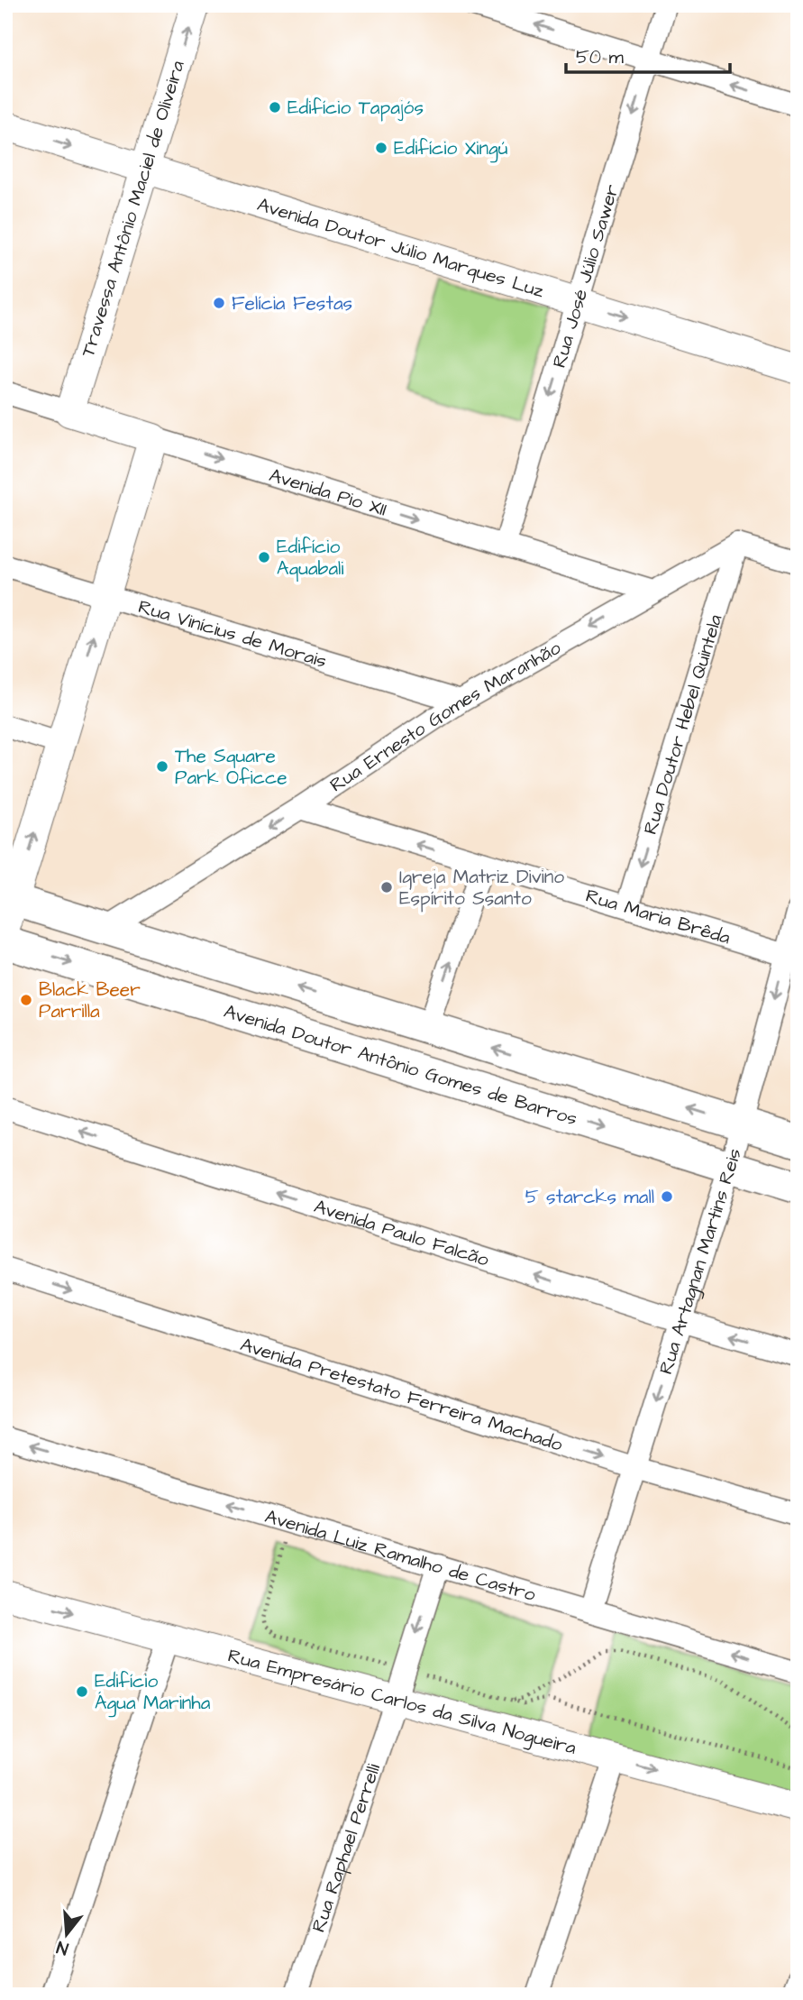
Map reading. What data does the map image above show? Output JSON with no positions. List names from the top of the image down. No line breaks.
{"streets":{"main road":["Avenida Doutor Antônio Gomes de Barros"],"street":["Travessa Antônio Maciel de Oliveira","Avenida Doutor Júlio Marques Luz","Rua José Júlio Sawer","Avenida Pio XII","Rua Vinícius de Morais","Rua Ernesto Gomes Maranhão","Rua Doutor Hebel Quintela","Rua Maria Brêda","Avenida Paulo Falcão","Rua Artagnan Martins Reis","Avenida Pretestato Ferreira Machado","Avenida Luiz Ramalho de Castro","Rua Empresário Carlos da Silva Nogueira","Rua Raphael Perrelli"]},"crossings":[["Travessa Antônio Maciel de Oliveira","Avenida Doutor Júlio Marques Luz"],["Travessa Antônio Maciel de Oliveira","Avenida Pio XII"],["Avenida Doutor Júlio Marques Luz","Rua José Júlio Sawer"],["Rua José Júlio Sawer","Avenida Pio XII"],["Avenida Pio XII","Rua Ernesto Gomes Maranhão"],["Rua Vinícius de Morais","Rua Ernesto Gomes Maranhão"],["Rua Ernesto Gomes Maranhão","Rua Doutor Hebel Quintela"],["Rua Ernesto Gomes Maranhão","Rua Maria Brêda"],["Rua Doutor Hebel Quintela","Rua Maria Brêda"],["Rua Maria Brêda","Rua Artagnan Martins Reis"],["Avenida Doutor Antônio Gomes de Barros","Rua Artagnan Martins Reis"],["Avenida Paulo Falcão","Rua Artagnan Martins Reis"],["Rua Artagnan Martins Reis","Avenida Pretestato Ferreira Machado"],["Rua Artagnan Martins Reis","Avenida Luiz Ramalho de Castro"],["Avenida Luiz Ramalho de Castro","Rua Raphael Perrelli"],["Rua Empresário Carlos da Silva Nogueira","Rua Raphael Perrelli"]],"one_way":["Travessa Antônio Maciel de Oliveira","Rua José Júlio Sawer","Avenida Pio XII","Rua Ernesto Gomes Maranhão","Rua Doutor Hebel Quintela","Rua Maria Brêda","Avenida Paulo Falcão","Rua Artagnan Martins Reis","Avenida Pretestato Ferreira Machado","Avenida Luiz Ramalho de Castro","Rua Empresário Carlos da Silva Nogueira"],"places":["Edifício Tapajós","Edifício Xingú","Felícia Festas","Edifício Aquabali","The Square Park Oficce","Igreja Matriz Divino Espírito Ssanto","Black Beer Parrilla","5 starcks mall","Edifício Água Marinha"],"scale_bar":"50 m","north":"bottom"}
